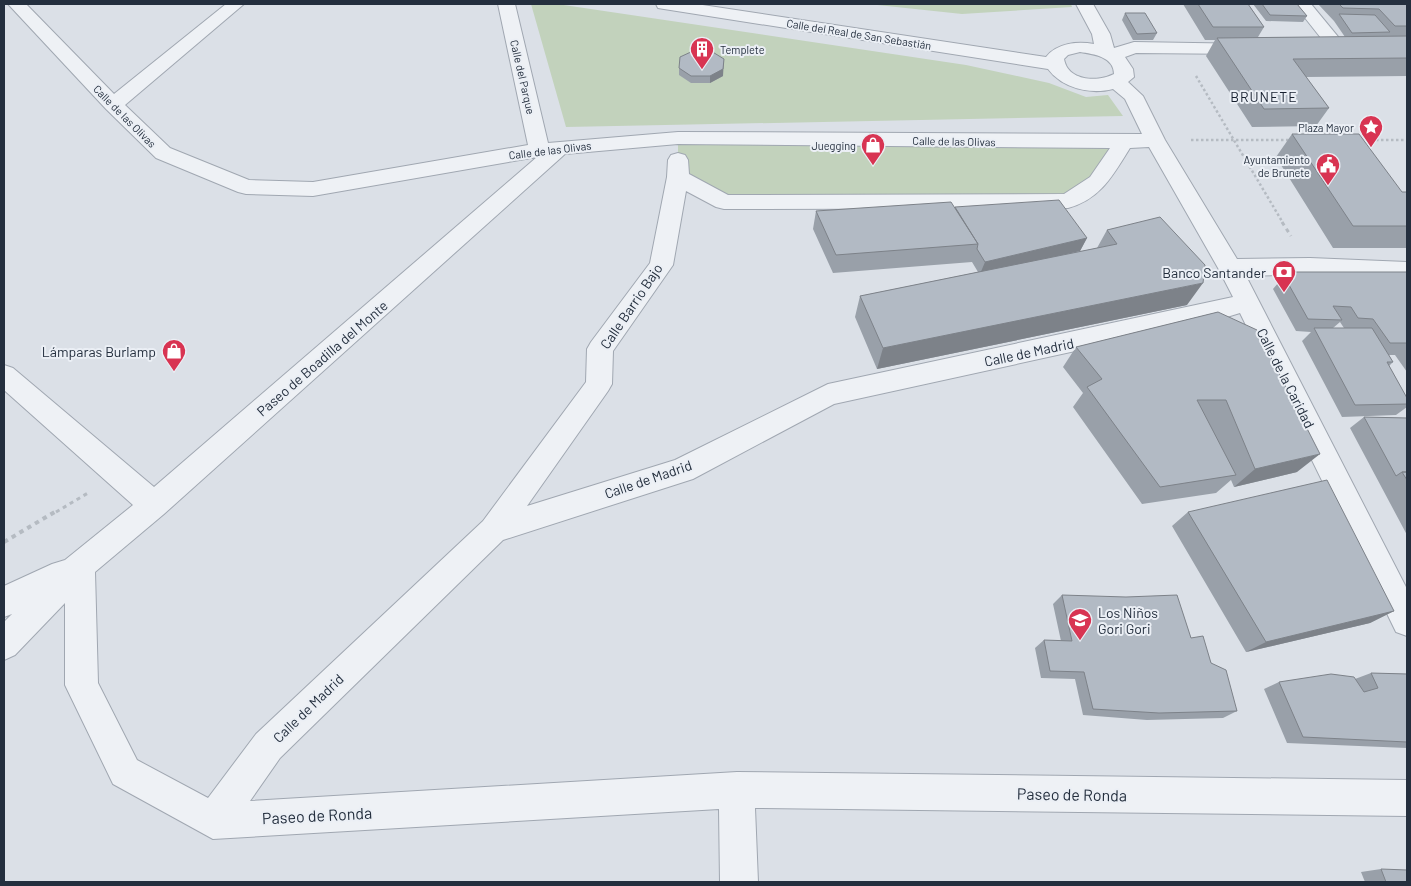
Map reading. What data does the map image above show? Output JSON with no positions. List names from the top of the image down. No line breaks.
{"streets":{"street":["Calle del Real de San Sebastián","Calle del Parque","Calle de las Olivas","Calle Barrio Bajo","Calle de Madrid","Paseo de Boadilla del Monte","Calle de la Caridad","Paseo de Ronda"]},"crossings":[["Calle del Parque","Calle de las Olivas"],["Calle del Parque","Paseo de Boadilla del Monte"],["Calle de las Olivas","Calle Barrio Bajo"],["Calle de las Olivas","Paseo de Boadilla del Monte"],["Calle de las Olivas","Calle de la Caridad"],["Calle Barrio Bajo","Calle de Madrid"],["Calle de Madrid","Calle de la Caridad"],["Calle de Madrid","Paseo de Ronda"]],"districts":["BRUNETE"],"places":{"building":["Templete"],"place":["Plaza Mayor"],"shop":["Juegging","Lámparas Burlamp"],"public building":["Ayuntamiento de Brunete"],"bank":["Banco Santander"],"school or university":["Los Niños Gori Gori"]}}
